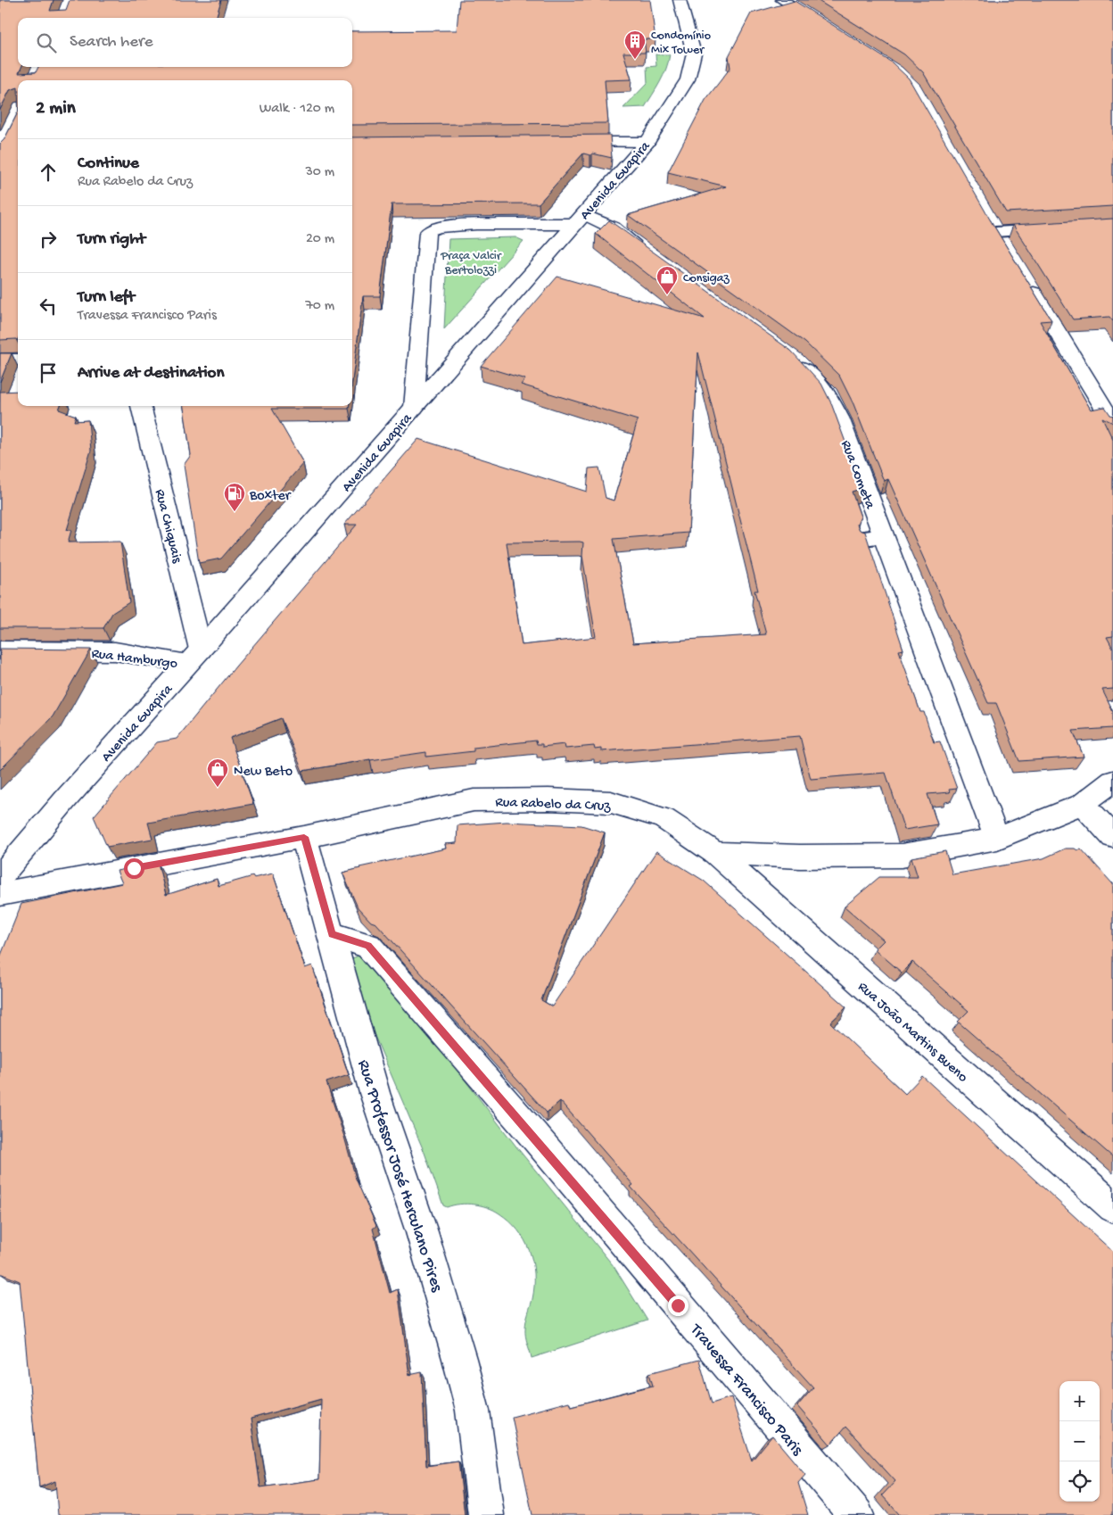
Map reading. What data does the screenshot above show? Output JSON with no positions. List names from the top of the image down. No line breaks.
{"streets":{"street":["Avenida Guapira","Rua Cometa","Rua Chiquais","Rua Hamburgo","Rua Rabelo da Cruz","Rua João Martins Bueno","Rua Professor José Herculano Pires","Travessa Francisco Paris"]},"crossings":[["Avenida Guapira","Rua Chiquais"],["Avenida Guapira","Rua Hamburgo"],["Rua Chiquais","Rua Hamburgo"],["Rua Rabelo da Cruz","Rua João Martins Bueno"],["Rua Rabelo da Cruz","Rua Professor José Herculano Pires"],["Rua Professor José Herculano Pires","Travessa Francisco Paris"]],"parks":["Praça Valcir Bertolozzi"],"places":{"building":["Condomínio Mix Tower"],"shop":["Consigaz","New Beto"],"fuel station":["Boxter"]},"page":{"search":"Search here","heading":["2 min","Walk · 120 m"],"list":[["Continue","Rua Rabelo da Cruz","30 m"],["Turn right","20 m"],["Turn left","Travessa Francisco Paris","70 m"],"Arrive at destination"],"map_buttons":["+","−"]}}
